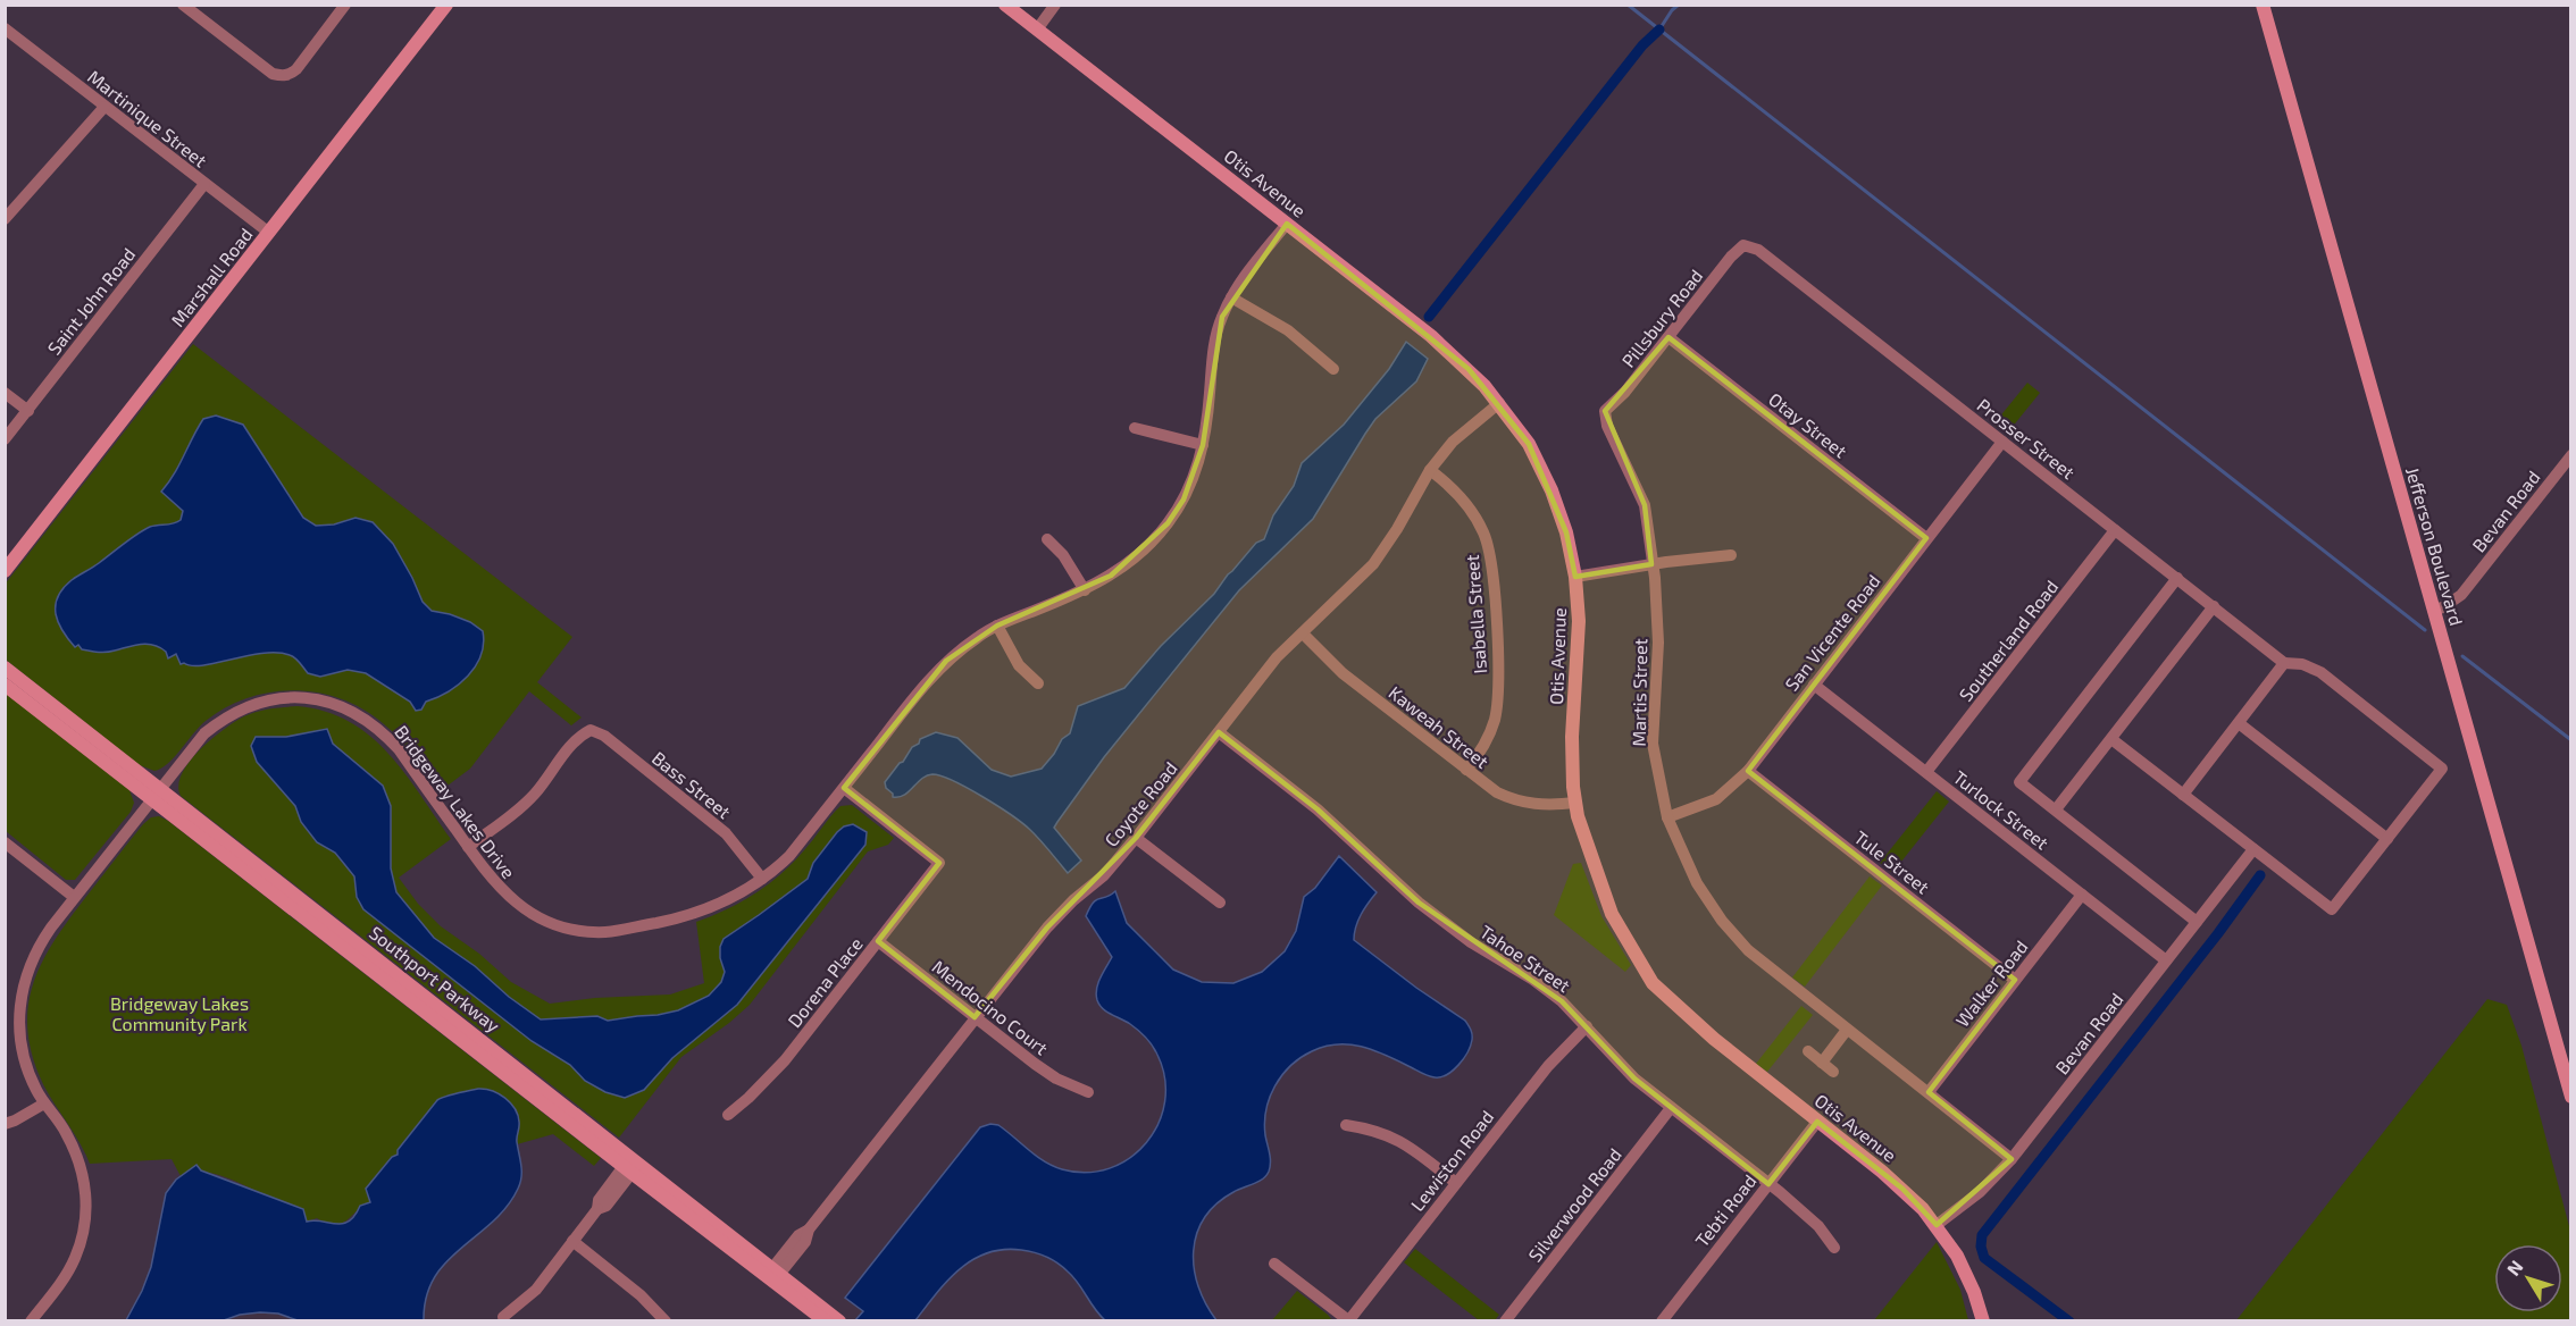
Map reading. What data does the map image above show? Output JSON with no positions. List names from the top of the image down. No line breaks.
{"streets":{"street":["Martinique Street","Otis Avenue","Marshall Road","Saint John Road","Pillsbury Road","Otay Street","Prosser Street","Bevan Road","Jefferson Boulevard","Isabella Street","San Vicente Road","Southerland Road","Martis Street","Kaweah Street","Bass Street","Bridgeway Lakes Drive","Coyote Road","Turlock Street","Tule Street","Tahoe Street","Southport Parkway","Dorena Place","Walker Road","Mendocino Court","Lewiston Road","Silverwood Road","Tebti Road"]},"crossings":[["Martinique Street","Marshall Road"],["Martinique Street","Saint John Road"],["Otis Avenue","Bevan Road"],["Otis Avenue","Kaweah Street"],["Otis Avenue","Bridgeway Lakes Drive"],["Otis Avenue","Coyote Road"],["Otis Avenue","Tebti Road"],["Pillsbury Road","Otay Street"],["Pillsbury Road","Prosser Street"],["Pillsbury Road","Martis Street"],["Otay Street","San Vicente Road"],["Prosser Street","San Vicente Road"],["Prosser Street","Southerland Road"],["Bevan Road","Jefferson Boulevard"],["Bevan Road","Martis Street"],["Bevan Road","Turlock Street"],["Isabella Street","Kaweah Street"],["Isabella Street","Coyote Road"],["San Vicente Road","Martis Street"],["San Vicente Road","Turlock Street"],["San Vicente Road","Tule Street"],["Southerland Road","Turlock Street"],["Martis Street","Walker Road"],["Kaweah Street","Coyote Road"],["Bass Street","Bridgeway Lakes Drive"],["Bridgeway Lakes Drive","Southport Parkway"],["Bridgeway Lakes Drive","Dorena Place"],["Coyote Road","Tahoe Street"],["Coyote Road","Southport Parkway"],["Coyote Road","Mendocino Court"],["Turlock Street","Walker Road"],["Tule Street","Walker Road"],["Tahoe Street","Lewiston Road"],["Tahoe Street","Silverwood Road"],["Tahoe Street","Tebti Road"],["Dorena Place","Mendocino Court"]],"parks":["Bridgeway Lakes Community Park"],"north":"top left"}
